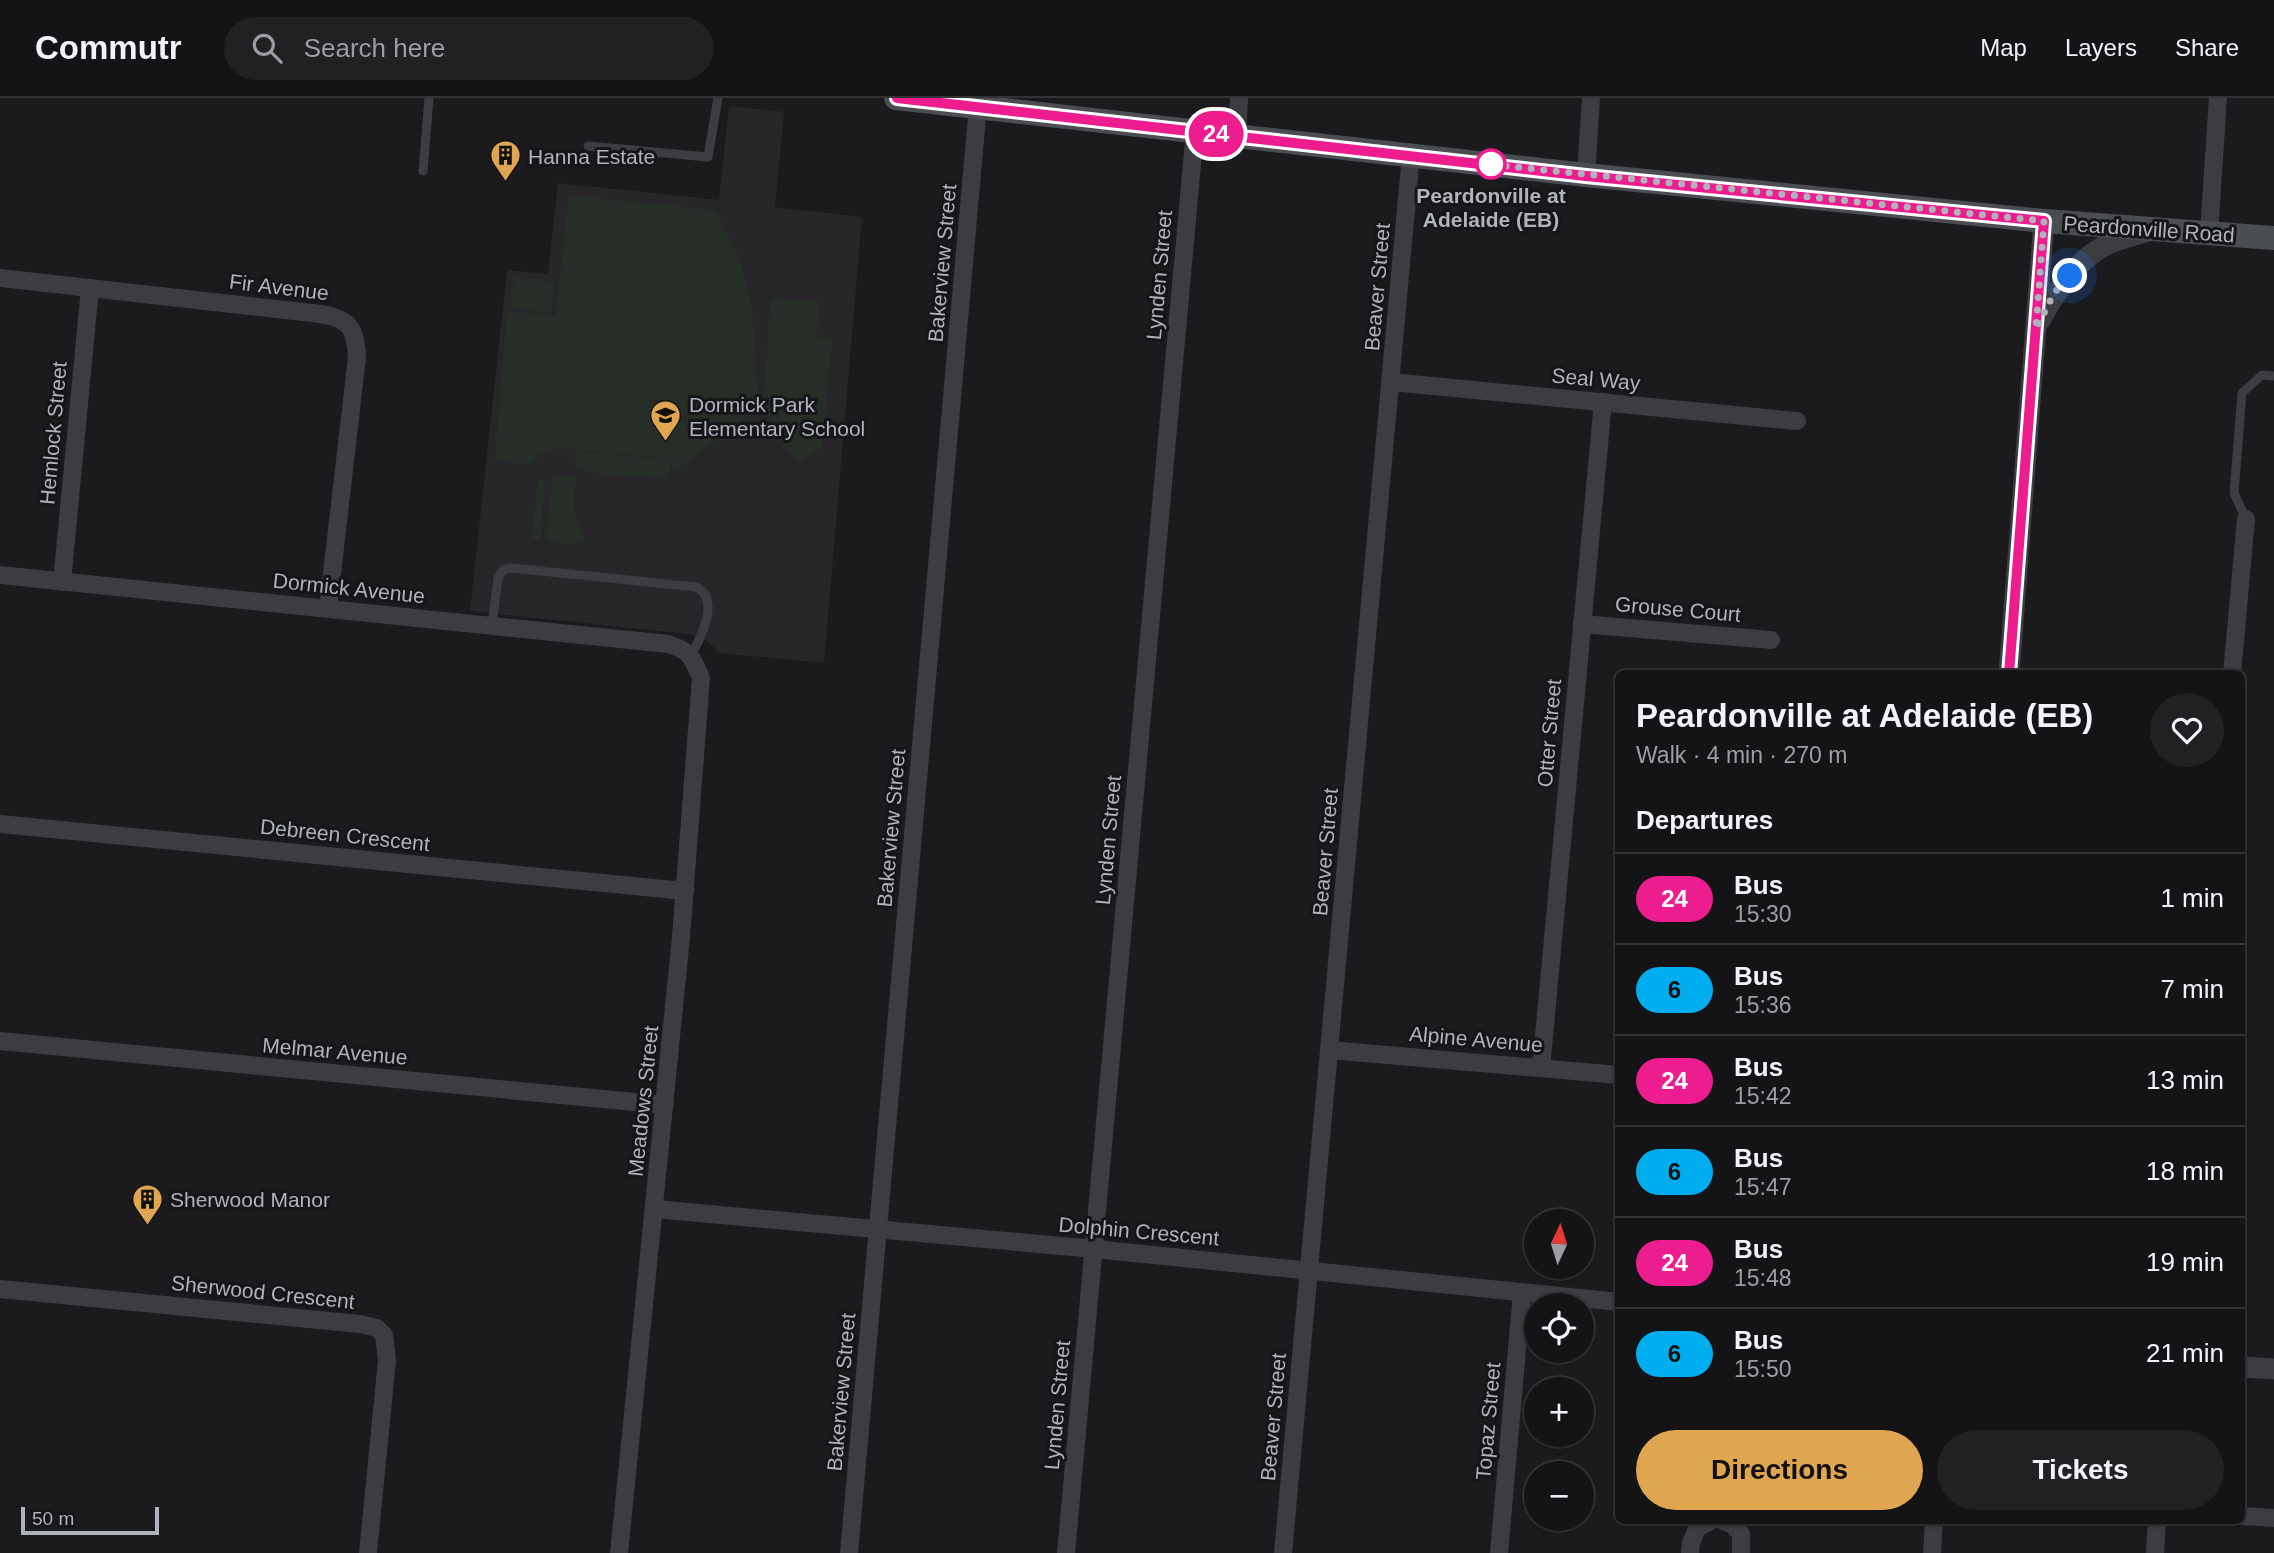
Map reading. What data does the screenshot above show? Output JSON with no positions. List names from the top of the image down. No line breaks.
{"streets":{"main road":["Peardonville Road"],"street":["Bakerview Street","Lynden Street","Fir Avenue","Beaver Street","Seal Way","Hemlock Street","Dormick Avenue","Grouse Court","Otter Street","Debreen Crescent","Alpine Avenue","Melmar Avenue","Meadows Street","Dolphin Crescent","Sherwood Crescent","Topaz Street"]},"crossings":[["Peardonville Road","Bakerview Street"],["Peardonville Road","Lynden Street"],["Peardonville Road","Beaver Street"],["Bakerview Street","Dolphin Crescent"],["Lynden Street","Dolphin Crescent"],["Fir Avenue","Hemlock Street"],["Fir Avenue","Dormick Avenue"],["Beaver Street","Seal Way"],["Beaver Street","Alpine Avenue"],["Beaver Street","Dolphin Crescent"],["Seal Way","Otter Street"],["Hemlock Street","Dormick Avenue"],["Dormick Avenue","Meadows Street"],["Grouse Court","Otter Street"],["Otter Street","Alpine Avenue"],["Debreen Crescent","Meadows Street"],["Melmar Avenue","Meadows Street"],["Meadows Street","Dolphin Crescent"],["Dolphin Crescent","Topaz Street"]],"places":{"other":["Peardonville at Adelaide (EB)"],"building":["Hanna Estate","Sherwood Manor"],"school or university":["Dormick Park Elementary School"]},"lines":["bus line 24"],"scale_bar":"50 m","north":"top","page":{"header":"Commutr","search":"Search here","nav":["Map","Layers","Share"],"on_map":"24","heading":[["Peardonville at Adelaide (EB)","Walk · 4 min · 270 m"],"Departures"],"list":[{"mark":"24","name":"Bus","note":"15:30","value":"1 min"},{"mark":"6","name":"Bus","note":"15:36","value":"7 min"},{"mark":"24","name":"Bus","note":"15:42","value":"13 min"},{"mark":"6","name":"Bus","note":"15:47","value":"18 min"},{"mark":"24","name":"Bus","note":"15:48","value":"19 min"},{"mark":"6","name":"Bus","note":"15:50","value":"21 min"}],"map_buttons":["+","−"],"buttons":["Directions","Tickets"],"scale":"50 m"}}
